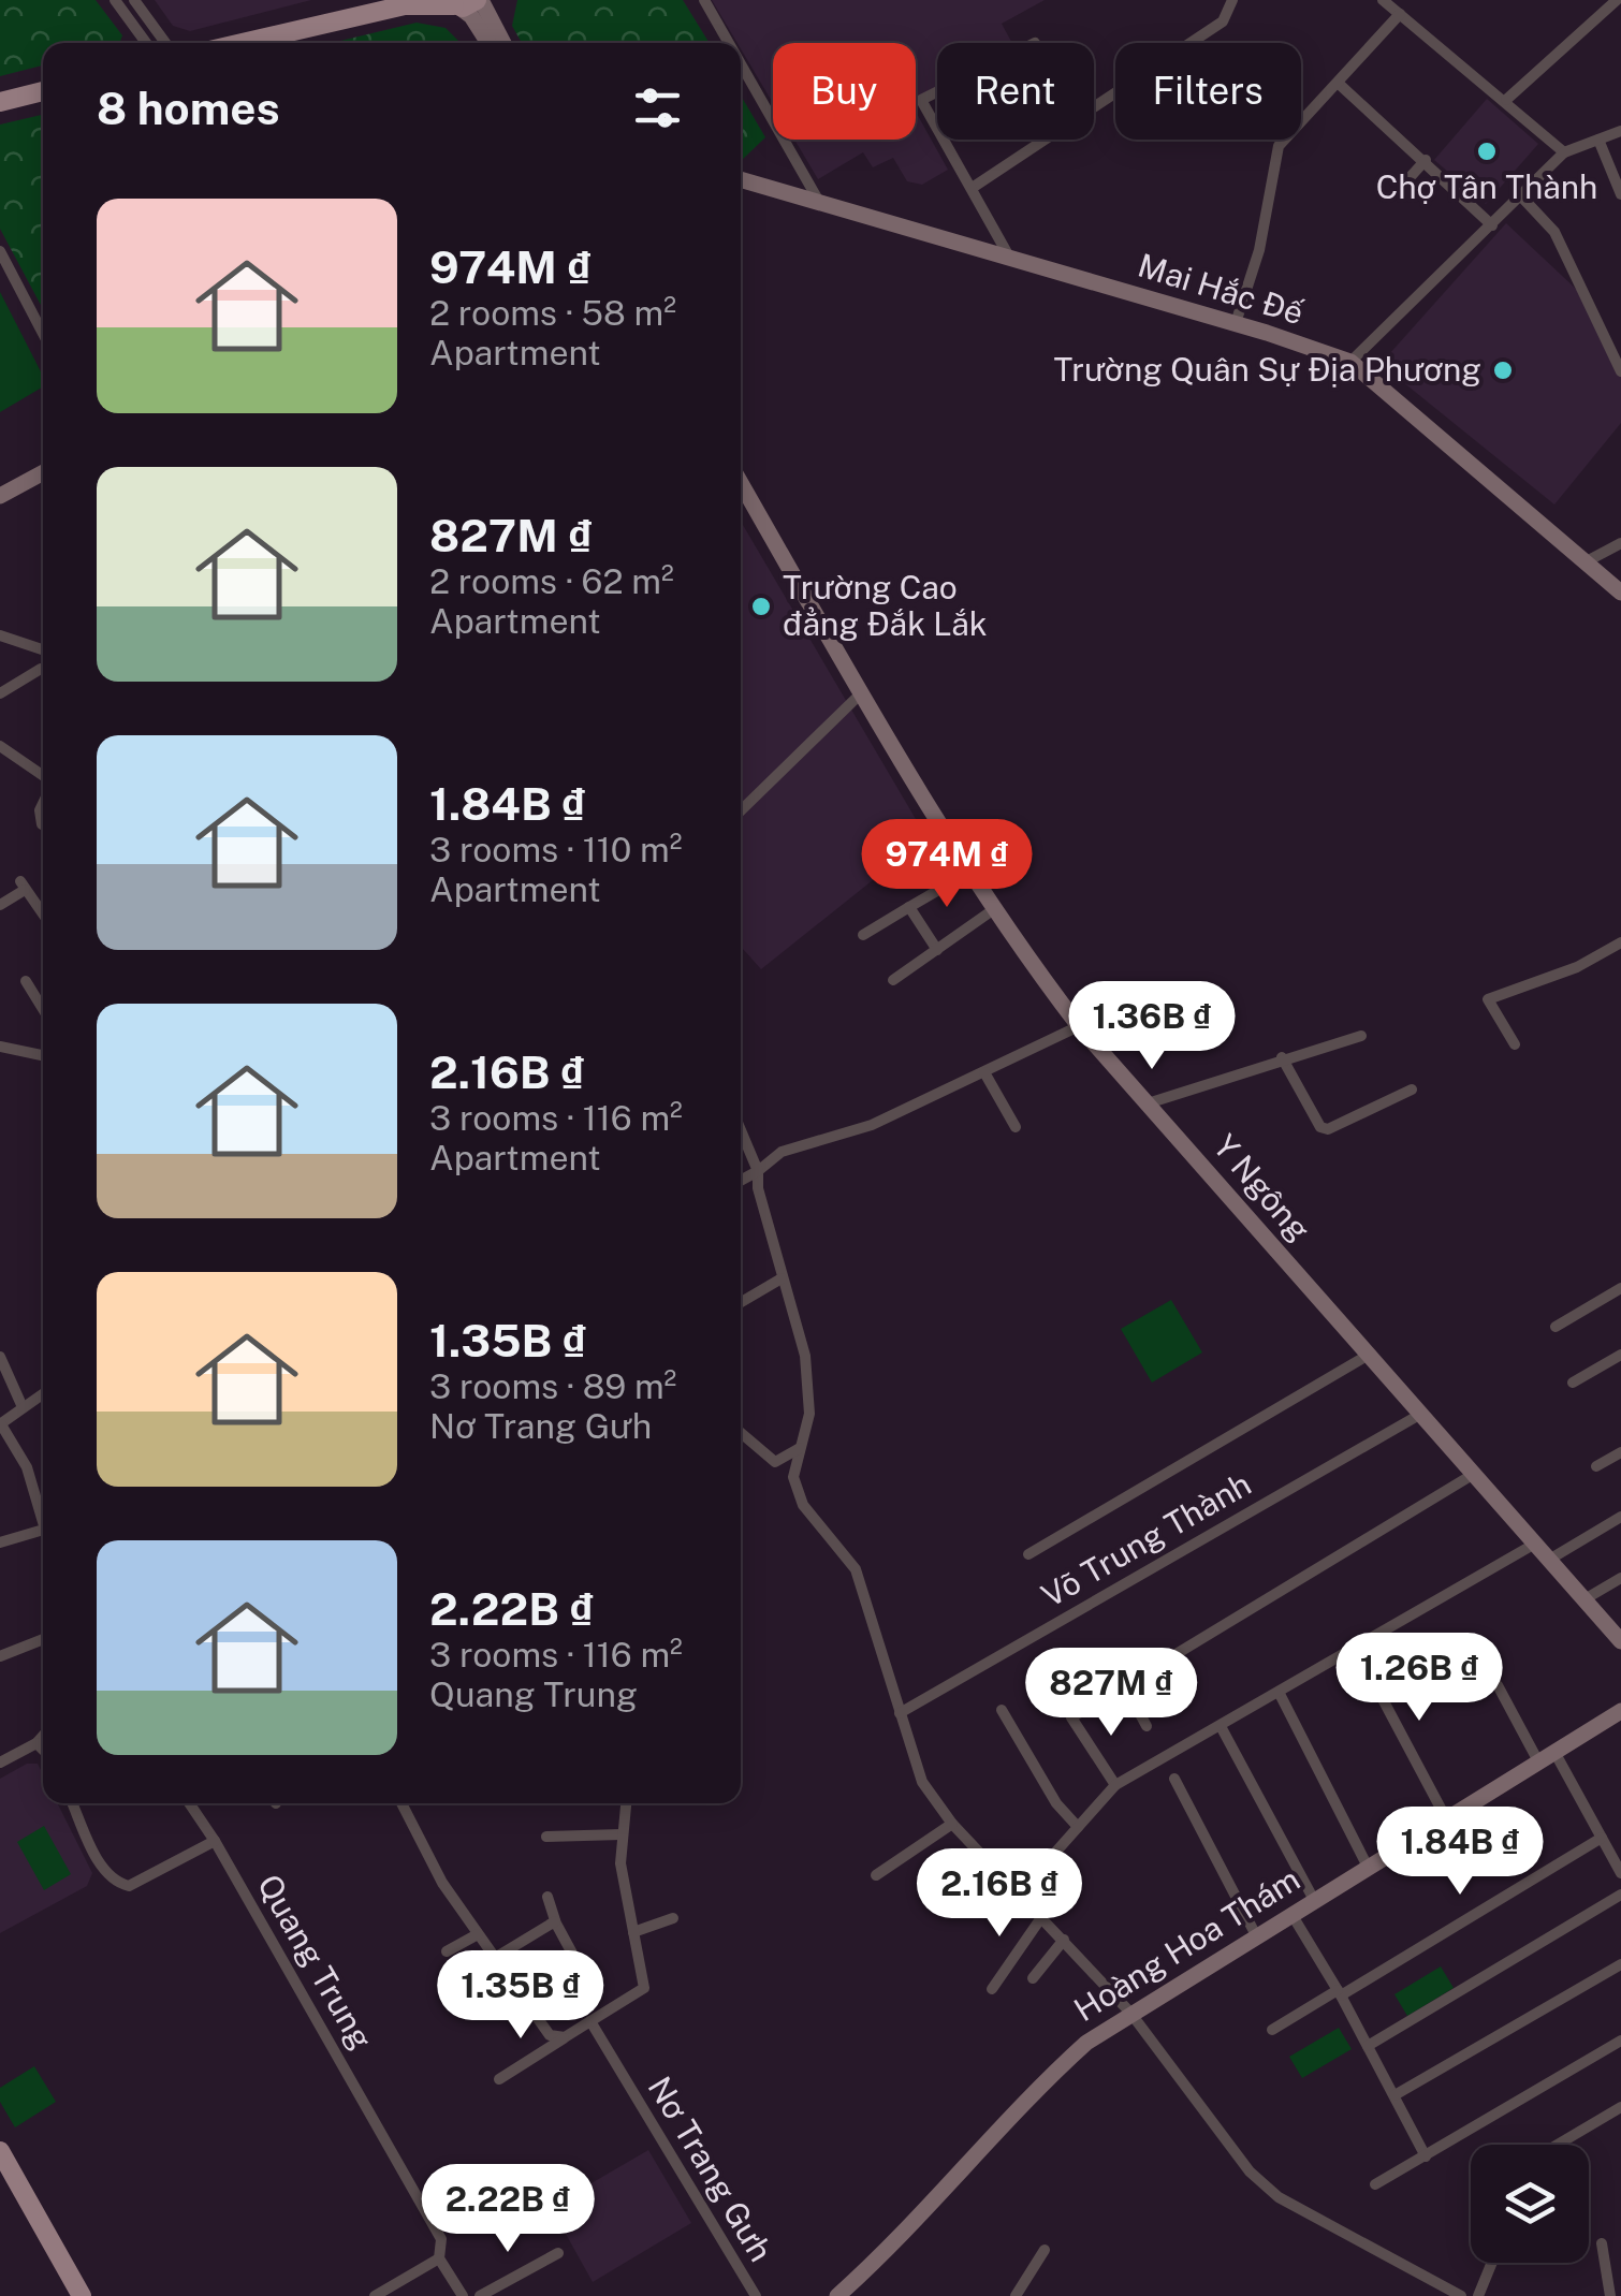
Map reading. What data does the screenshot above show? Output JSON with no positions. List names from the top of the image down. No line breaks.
{"streets":{"street":["Mai Hắc Đế","Y Ngông","Võ Trung Thành","Hoàng Hoa Thám","Quang Trung","Nơ Trang Gưh"]},"crossings":[["Y Ngông","Võ Trung Thành"]],"places":["Chợ Tân Thành","Trường Quân Sự Địa Phương","Trường Cao đẳng Đắk Lắk"],"page":{"chip":["Buy","Rent","Filters"],"heading":"8 homes","list":[{"name":"974M ₫","note":"2 rooms · 58 m² · Apartment"},{"name":"827M ₫","note":"2 rooms · 62 m² · Apartment"},{"name":"1.84B ₫","note":"3 rooms · 110 m² · Apartment"},{"name":"2.16B ₫","note":"3 rooms · 116 m² · Apartment"},{"name":"1.35B ₫","note":"3 rooms · 89 m² · Nơ Trang Gưh"},{"name":"2.22B ₫","note":"3 rooms · 116 m² · Quang Trung"}],"price":["974M ₫","1.36B ₫","1.26B ₫","827M ₫","1.84B ₫","2.16B ₫","1.35B ₫","2.22B ₫"]}}
